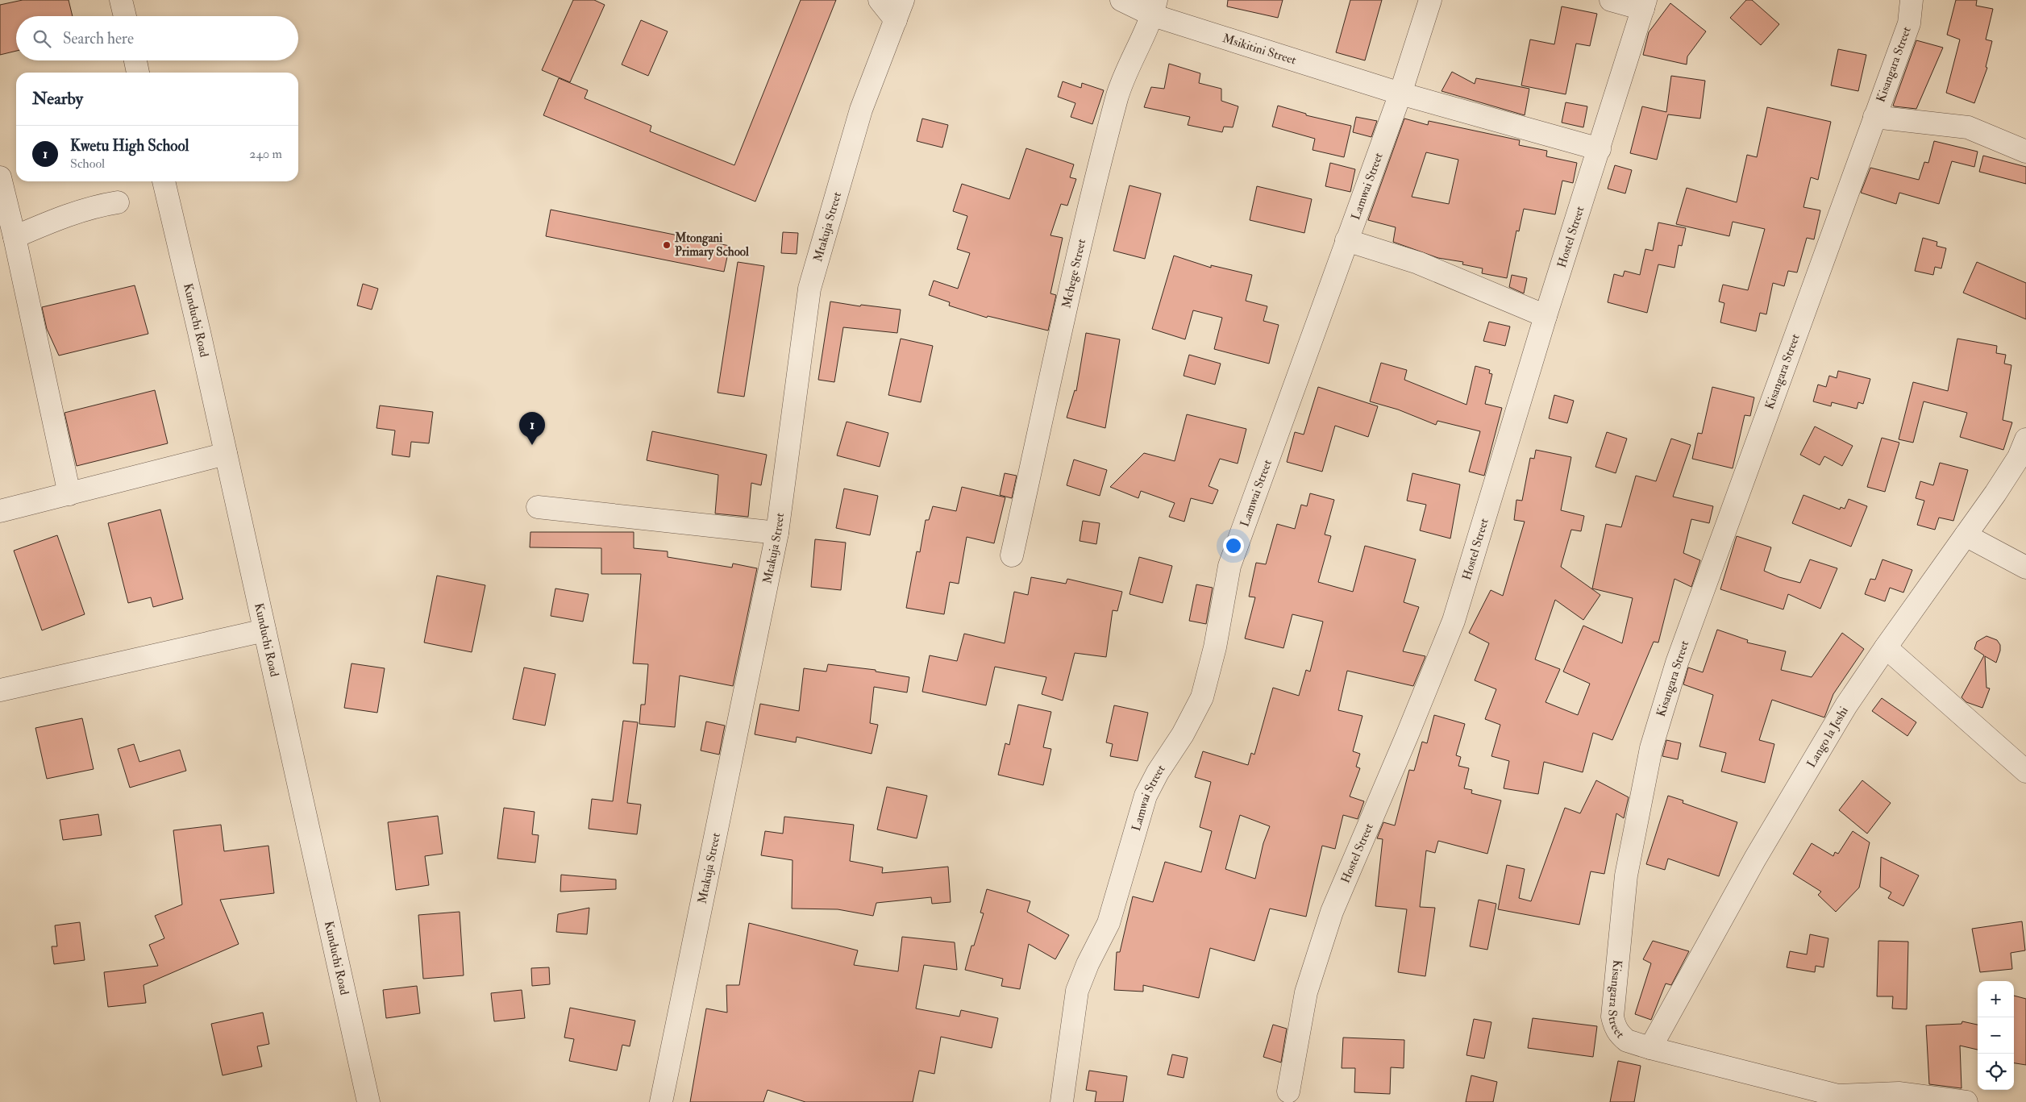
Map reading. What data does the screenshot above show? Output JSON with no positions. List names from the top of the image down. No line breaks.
{"streets":{"street":["Msikitini Street","Kisangara Street","Lamwai Street","Mtakuja Street","Hostel Street","Mchege Street","Kunduchi Road","Lango la Jeshi"]},"crossings":[["Msikitini Street","Lamwai Street"],["Msikitini Street","Hostel Street"],["Msikitini Street","Mchege Street"],["Kisangara Street","Lango la Jeshi"]],"places":["Mtongani Primary School"],"page":{"search":"Search here","heading":"Nearby","list":[{"mark":"1","name":"Kwetu High School","note":"School","value":"240 m"}],"pins":"1","map_buttons":["+","−"]}}
